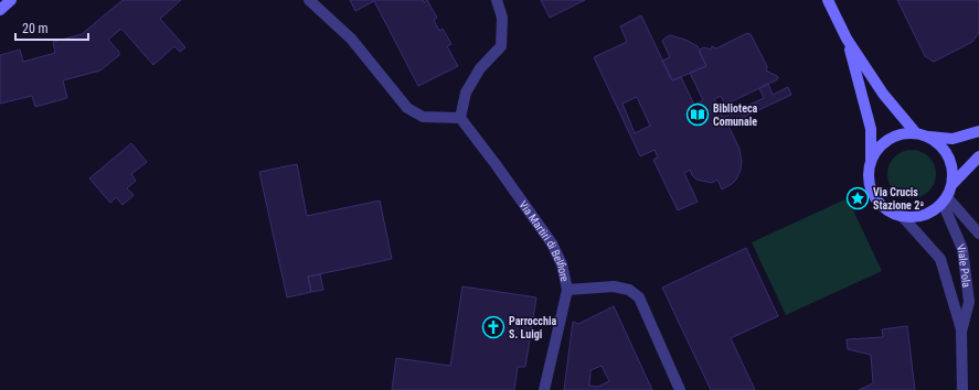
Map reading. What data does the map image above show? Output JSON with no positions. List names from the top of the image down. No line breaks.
{"streets":{"street":["Via Martiri di Belfiore","Viale Pola"]},"places":{"library":["Biblioteca Comunale"],"place":["Via Crucis Stazione 2ª"],"church":["Parrocchia S. Luigi"]},"scale_bar":"20 m"}
